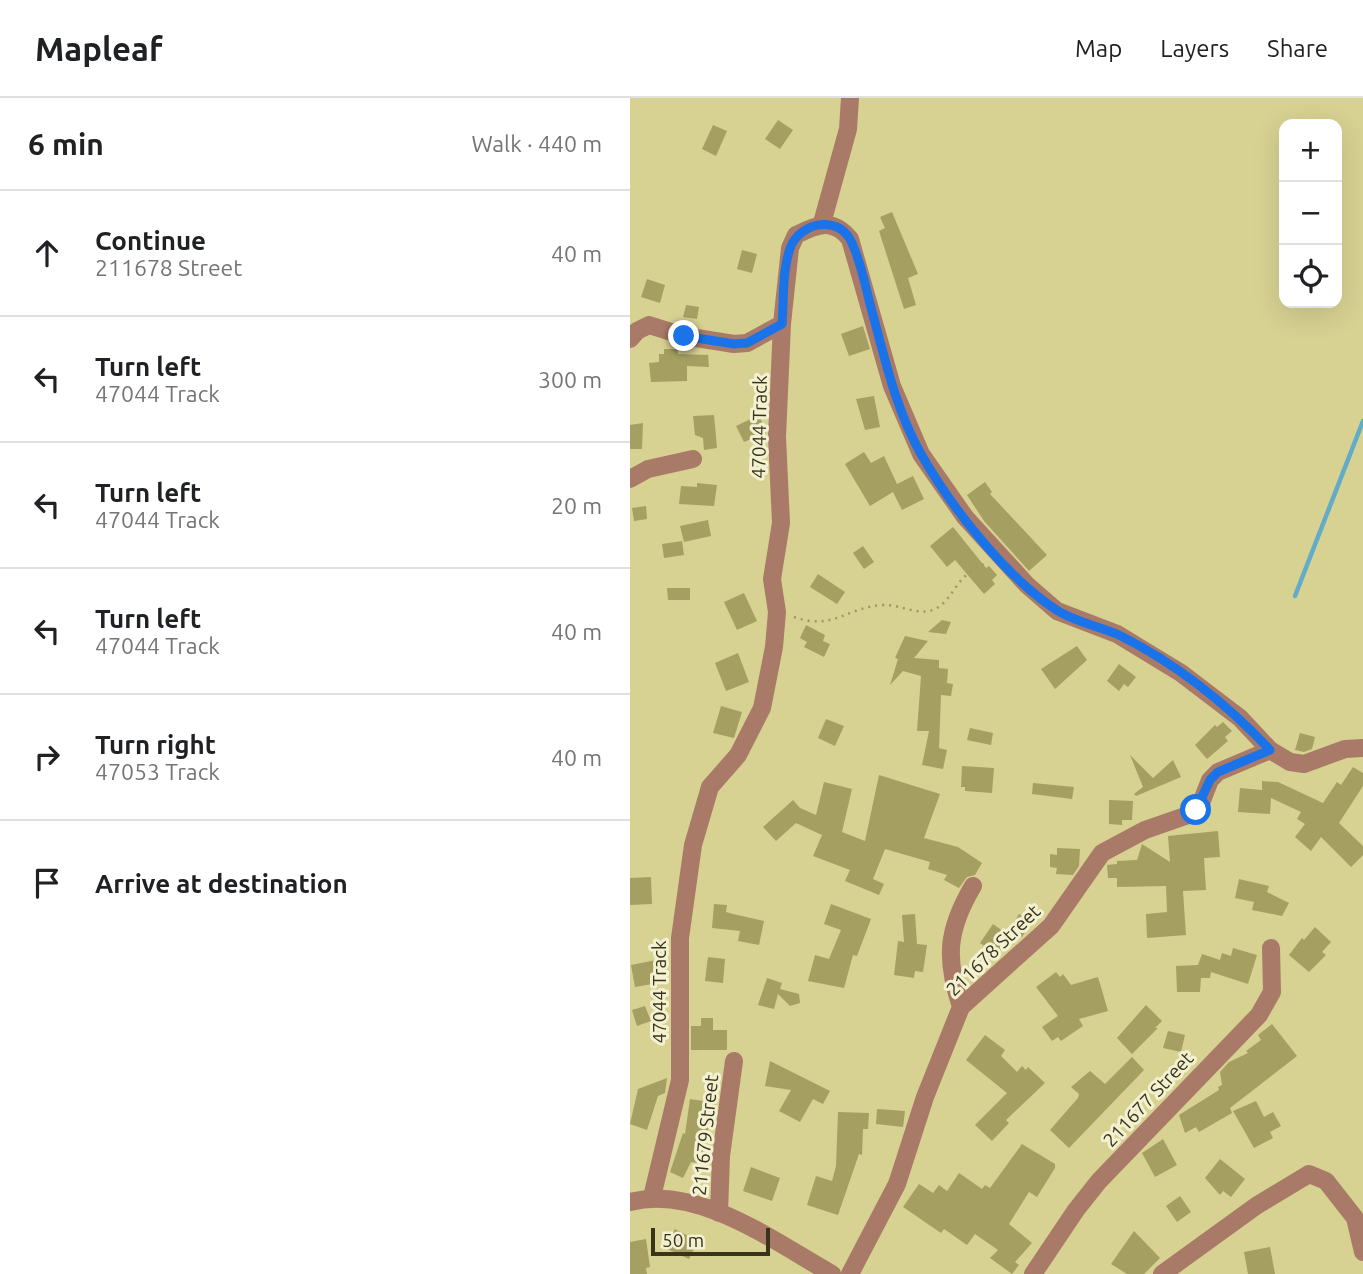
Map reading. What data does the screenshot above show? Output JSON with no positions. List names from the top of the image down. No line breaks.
{"streets":{"street":["47044 Track","211678 Street","211677 Street","211679 Street"]},"scale_bar":"50 m","page":{"header":"Mapleaf","nav":["Map","Layers","Share"],"heading":["6 min","Walk · 440 m"],"map_buttons":["+","−"],"list":[["Continue","211678 Street","40 m"],["Turn left","47044 Track","300 m"],["Turn left","47044 Track","20 m"],["Turn left","47044 Track","40 m"],["Turn right","47053 Track","40 m"],"Arrive at destination"],"scale":"50 m"}}
